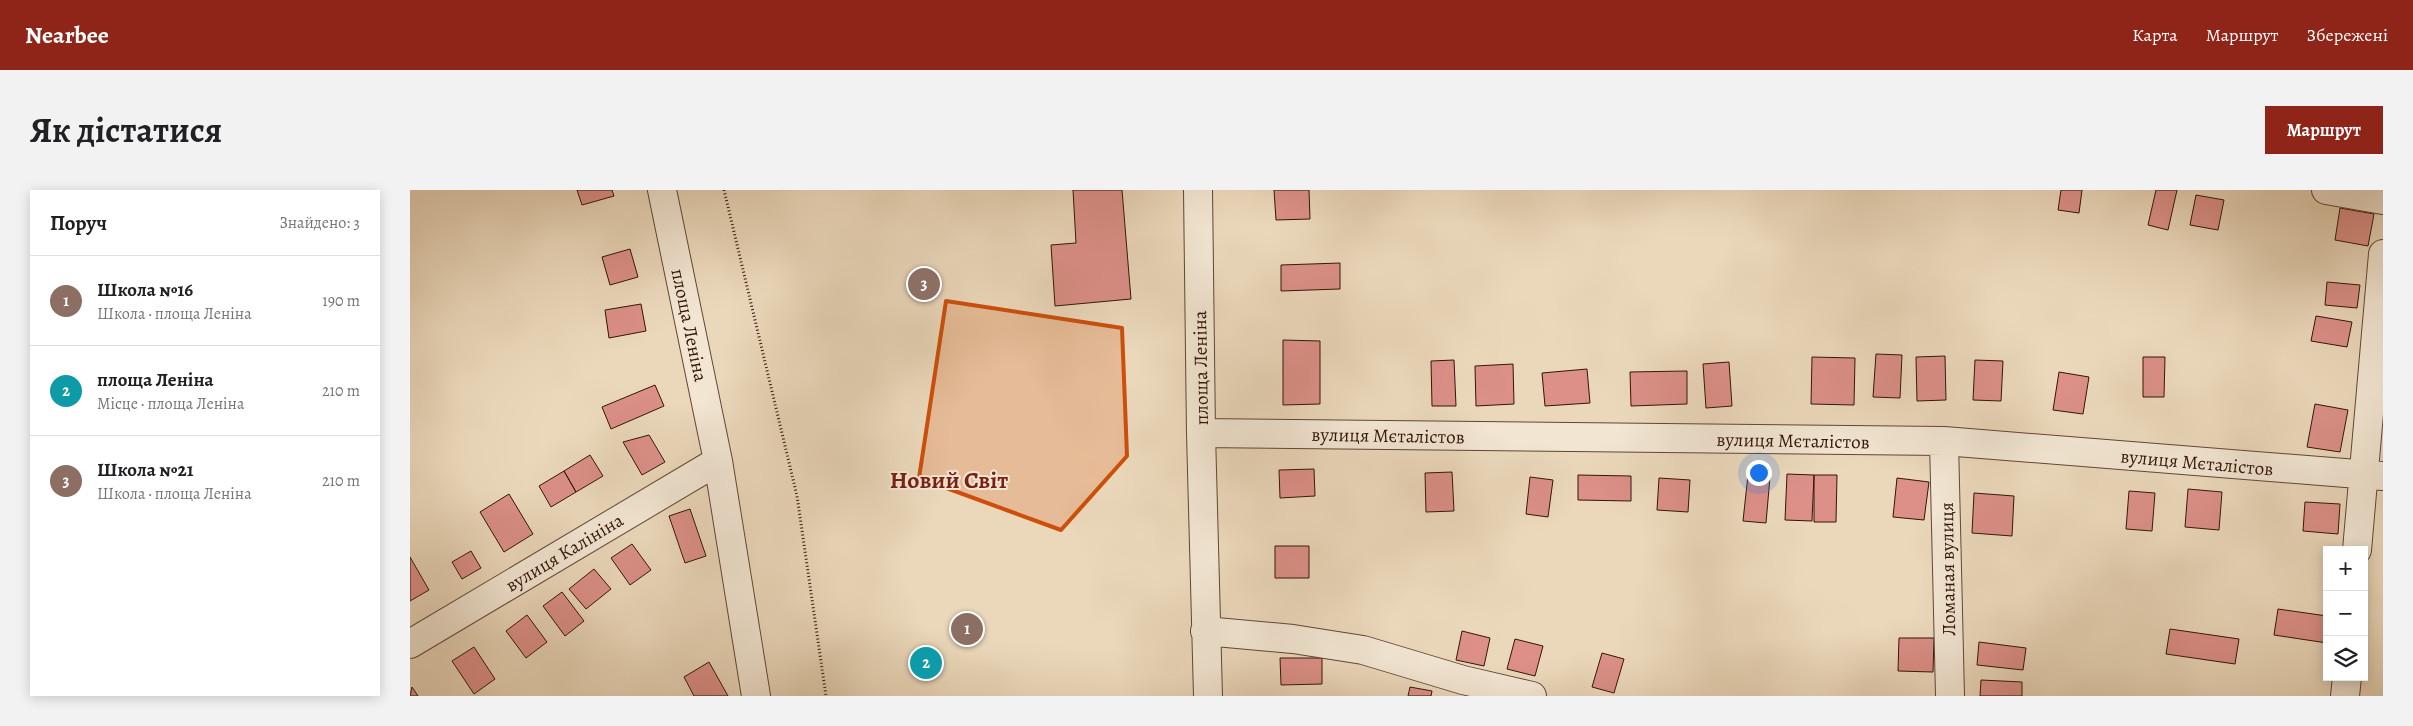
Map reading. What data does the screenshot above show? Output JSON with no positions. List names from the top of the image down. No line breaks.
{"streets":{"street":["площа Леніна","вулиця Мєталістов","вулиця Калініна","Ломаная вулиця"]},"crossings":[["площа Леніна","вулиця Мєталістов"],["площа Леніна","вулиця Калініна"],["вулиця Мєталістов","Ломаная вулиця"]],"districts":["Новий Світ"],"page":{"header":"Nearbee","nav":["Карта","Маршрут","Збережені"],"title":"Як дістатися","buttons":"Маршрут","heading":["Поруч","Знайдено: 3"],"list":[{"mark":"1","name":"Школа №16","note":"Школа · площа Леніна","value":"190 m"},{"mark":"2","name":"площа Леніна","note":"Місце · площа Леніна","value":"210 m"},{"mark":"3","name":"Школа №21","note":"Школа · площа Леніна","value":"210 m"}],"pins":["3","1","2"],"map_buttons":["+","−"]}}
